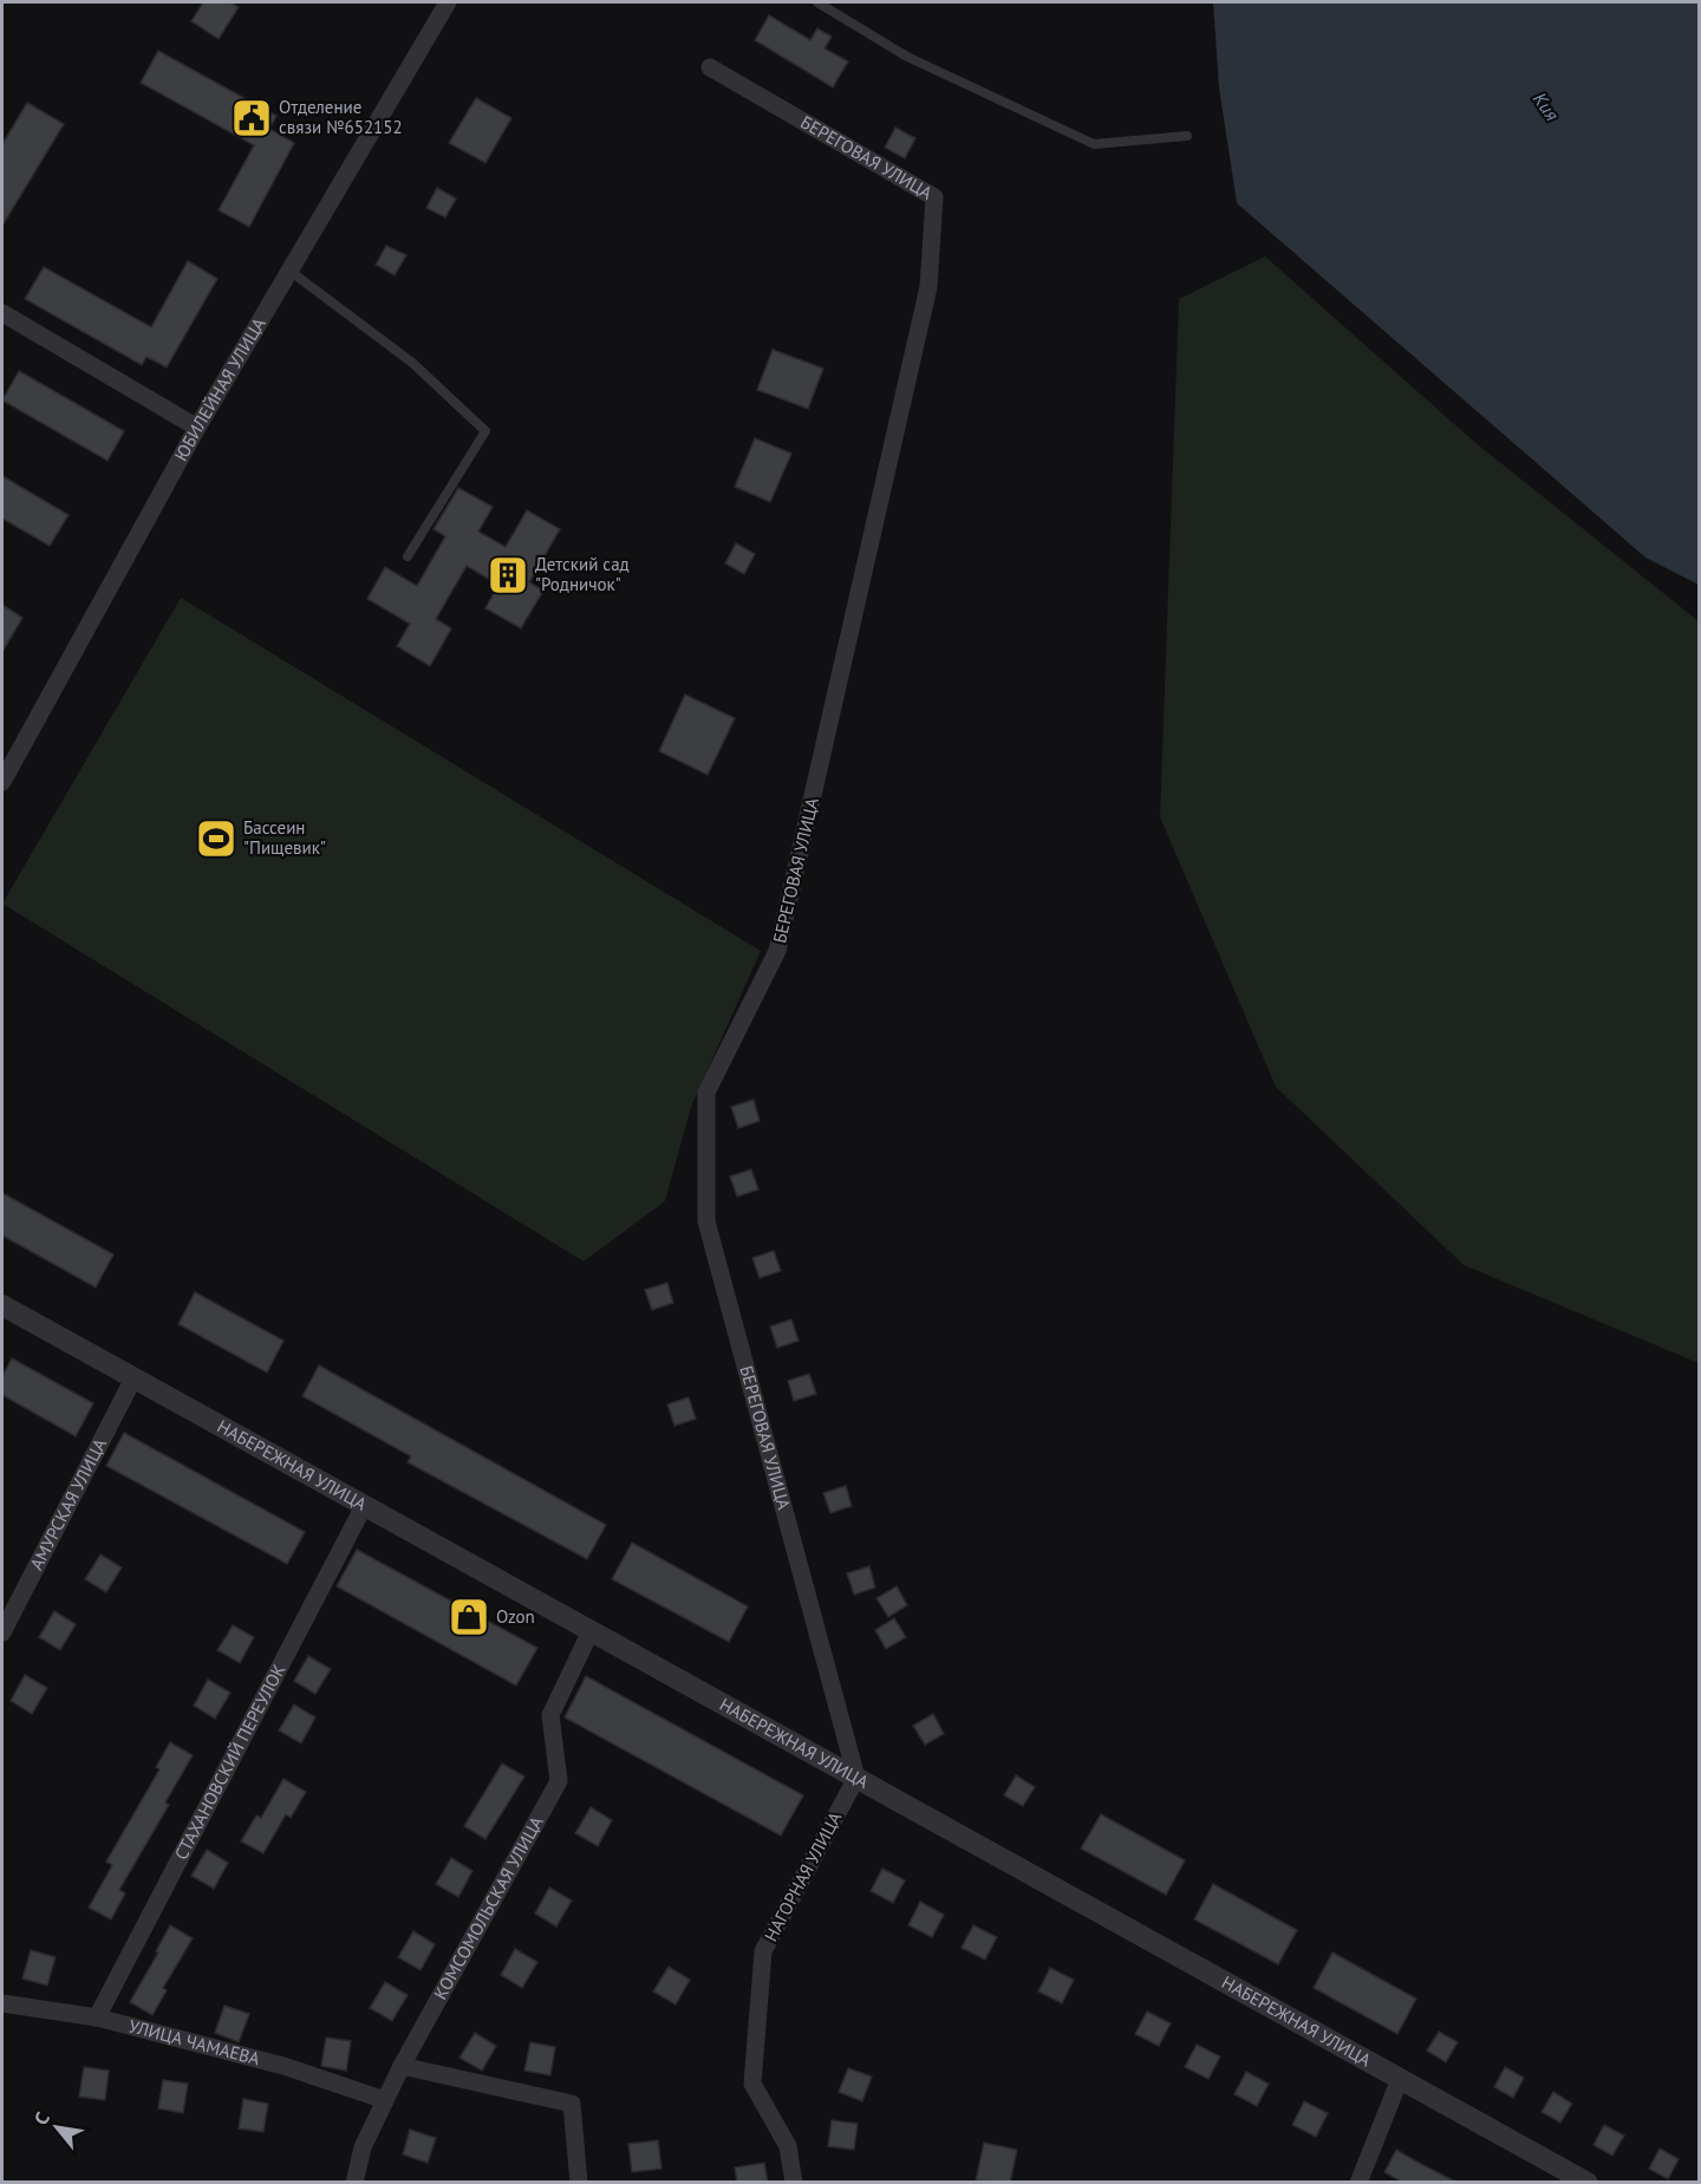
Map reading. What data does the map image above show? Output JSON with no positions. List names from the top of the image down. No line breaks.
{"streets":{"street":["БЕРЕГОВАЯ УЛИЦА","ЮБИЛЕЙНАЯ УЛИЦА","НАБЕРЕЖНАЯ УЛИЦА","АМУРСКАЯ УЛИЦА","СТАХАНОВСКИЙ ПЕРЕУЛОК","НАГОРНАЯ УЛИЦА","КОМСОМОЛЬСКАЯ УЛИЦА","УЛИЦА ЧАМАЕВА"]},"crossings":[["БЕРЕГОВАЯ УЛИЦА","НАБЕРЕЖНАЯ УЛИЦА"],["БЕРЕГОВАЯ УЛИЦА","НАГОРНАЯ УЛИЦА"],["НАБЕРЕЖНАЯ УЛИЦА","АМУРСКАЯ УЛИЦА"],["НАБЕРЕЖНАЯ УЛИЦА","СТАХАНОВСКИЙ ПЕРЕУЛОК"],["НАБЕРЕЖНАЯ УЛИЦА","НАГОРНАЯ УЛИЦА"],["НАБЕРЕЖНАЯ УЛИЦА","КОМСОМОЛЬСКАЯ УЛИЦА"],["СТАХАНОВСКИЙ ПЕРЕУЛОК","УЛИЦА ЧАМАЕВА"],["КОМСОМОЛЬСКАЯ УЛИЦА","УЛИЦА ЧАМАЕВА"]],"water":["Кия"],"places":{"public building":["Отделение связи №652152"],"building":["Детский сад \"Родничок\""],"sports":["Бассеин \"Пищевик\""],"shop":["Ozon"]},"north":"top left"}
